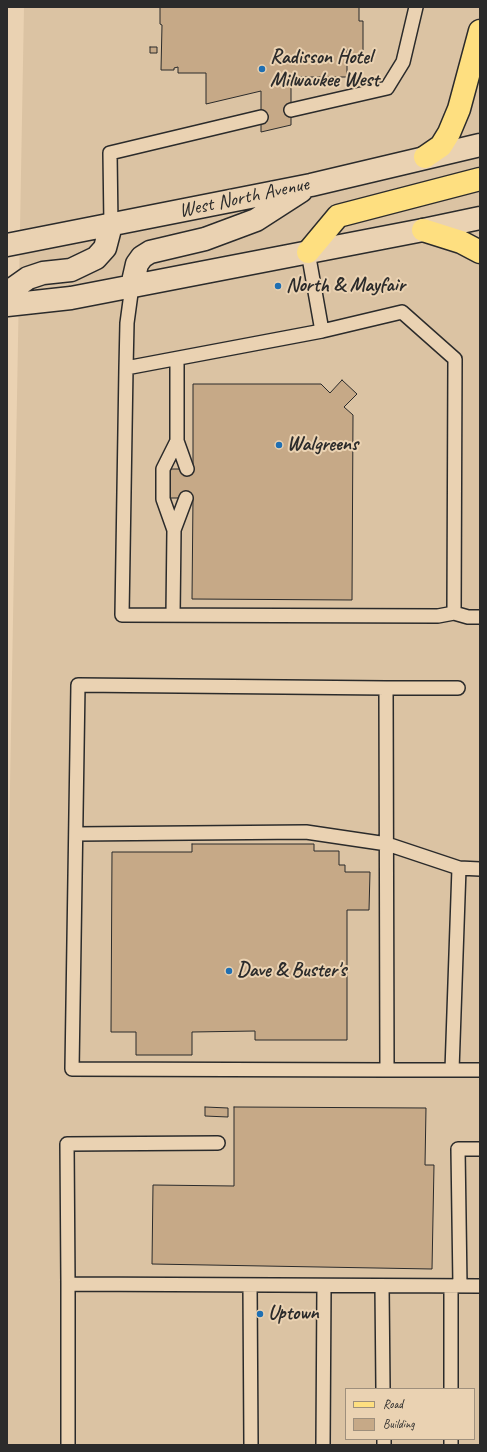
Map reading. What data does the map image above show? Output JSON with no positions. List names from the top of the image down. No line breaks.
{"streets":{"main road":["West North Avenue"]},"places":["Radisson Hotel Milwaukee West","North & Mayfair","Walgreens","Dave & Buster's","Uptown"],"legend":["Road","Building"]}
